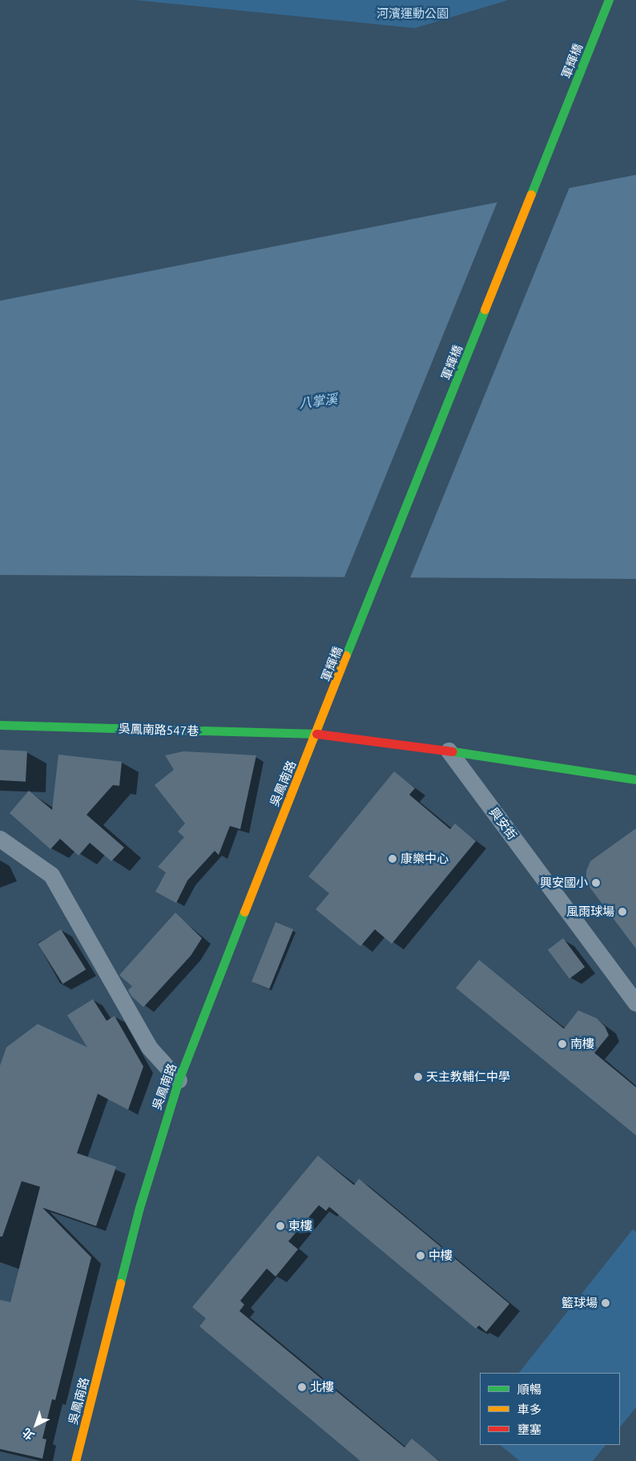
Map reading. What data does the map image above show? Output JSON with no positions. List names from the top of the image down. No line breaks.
{"streets":{"main road":["軍輝橋","吳鳳南路547巷","吳鳳南路"],"street":["興安街"]},"crossings":[["軍輝橋","吳鳳南路547巷"],["軍輝橋","吳鳳南路"],["吳鳳南路547巷","吳鳳南路"]],"water":["八掌溪"],"parks":["河濱運動公園"],"places":["康樂中心","興安國小","風雨球場","南樓","天主教輔仁中學","東樓","中樓","籃球場","北樓"],"legend":["順暢","車多","壅塞"],"north":"bottom left"}
